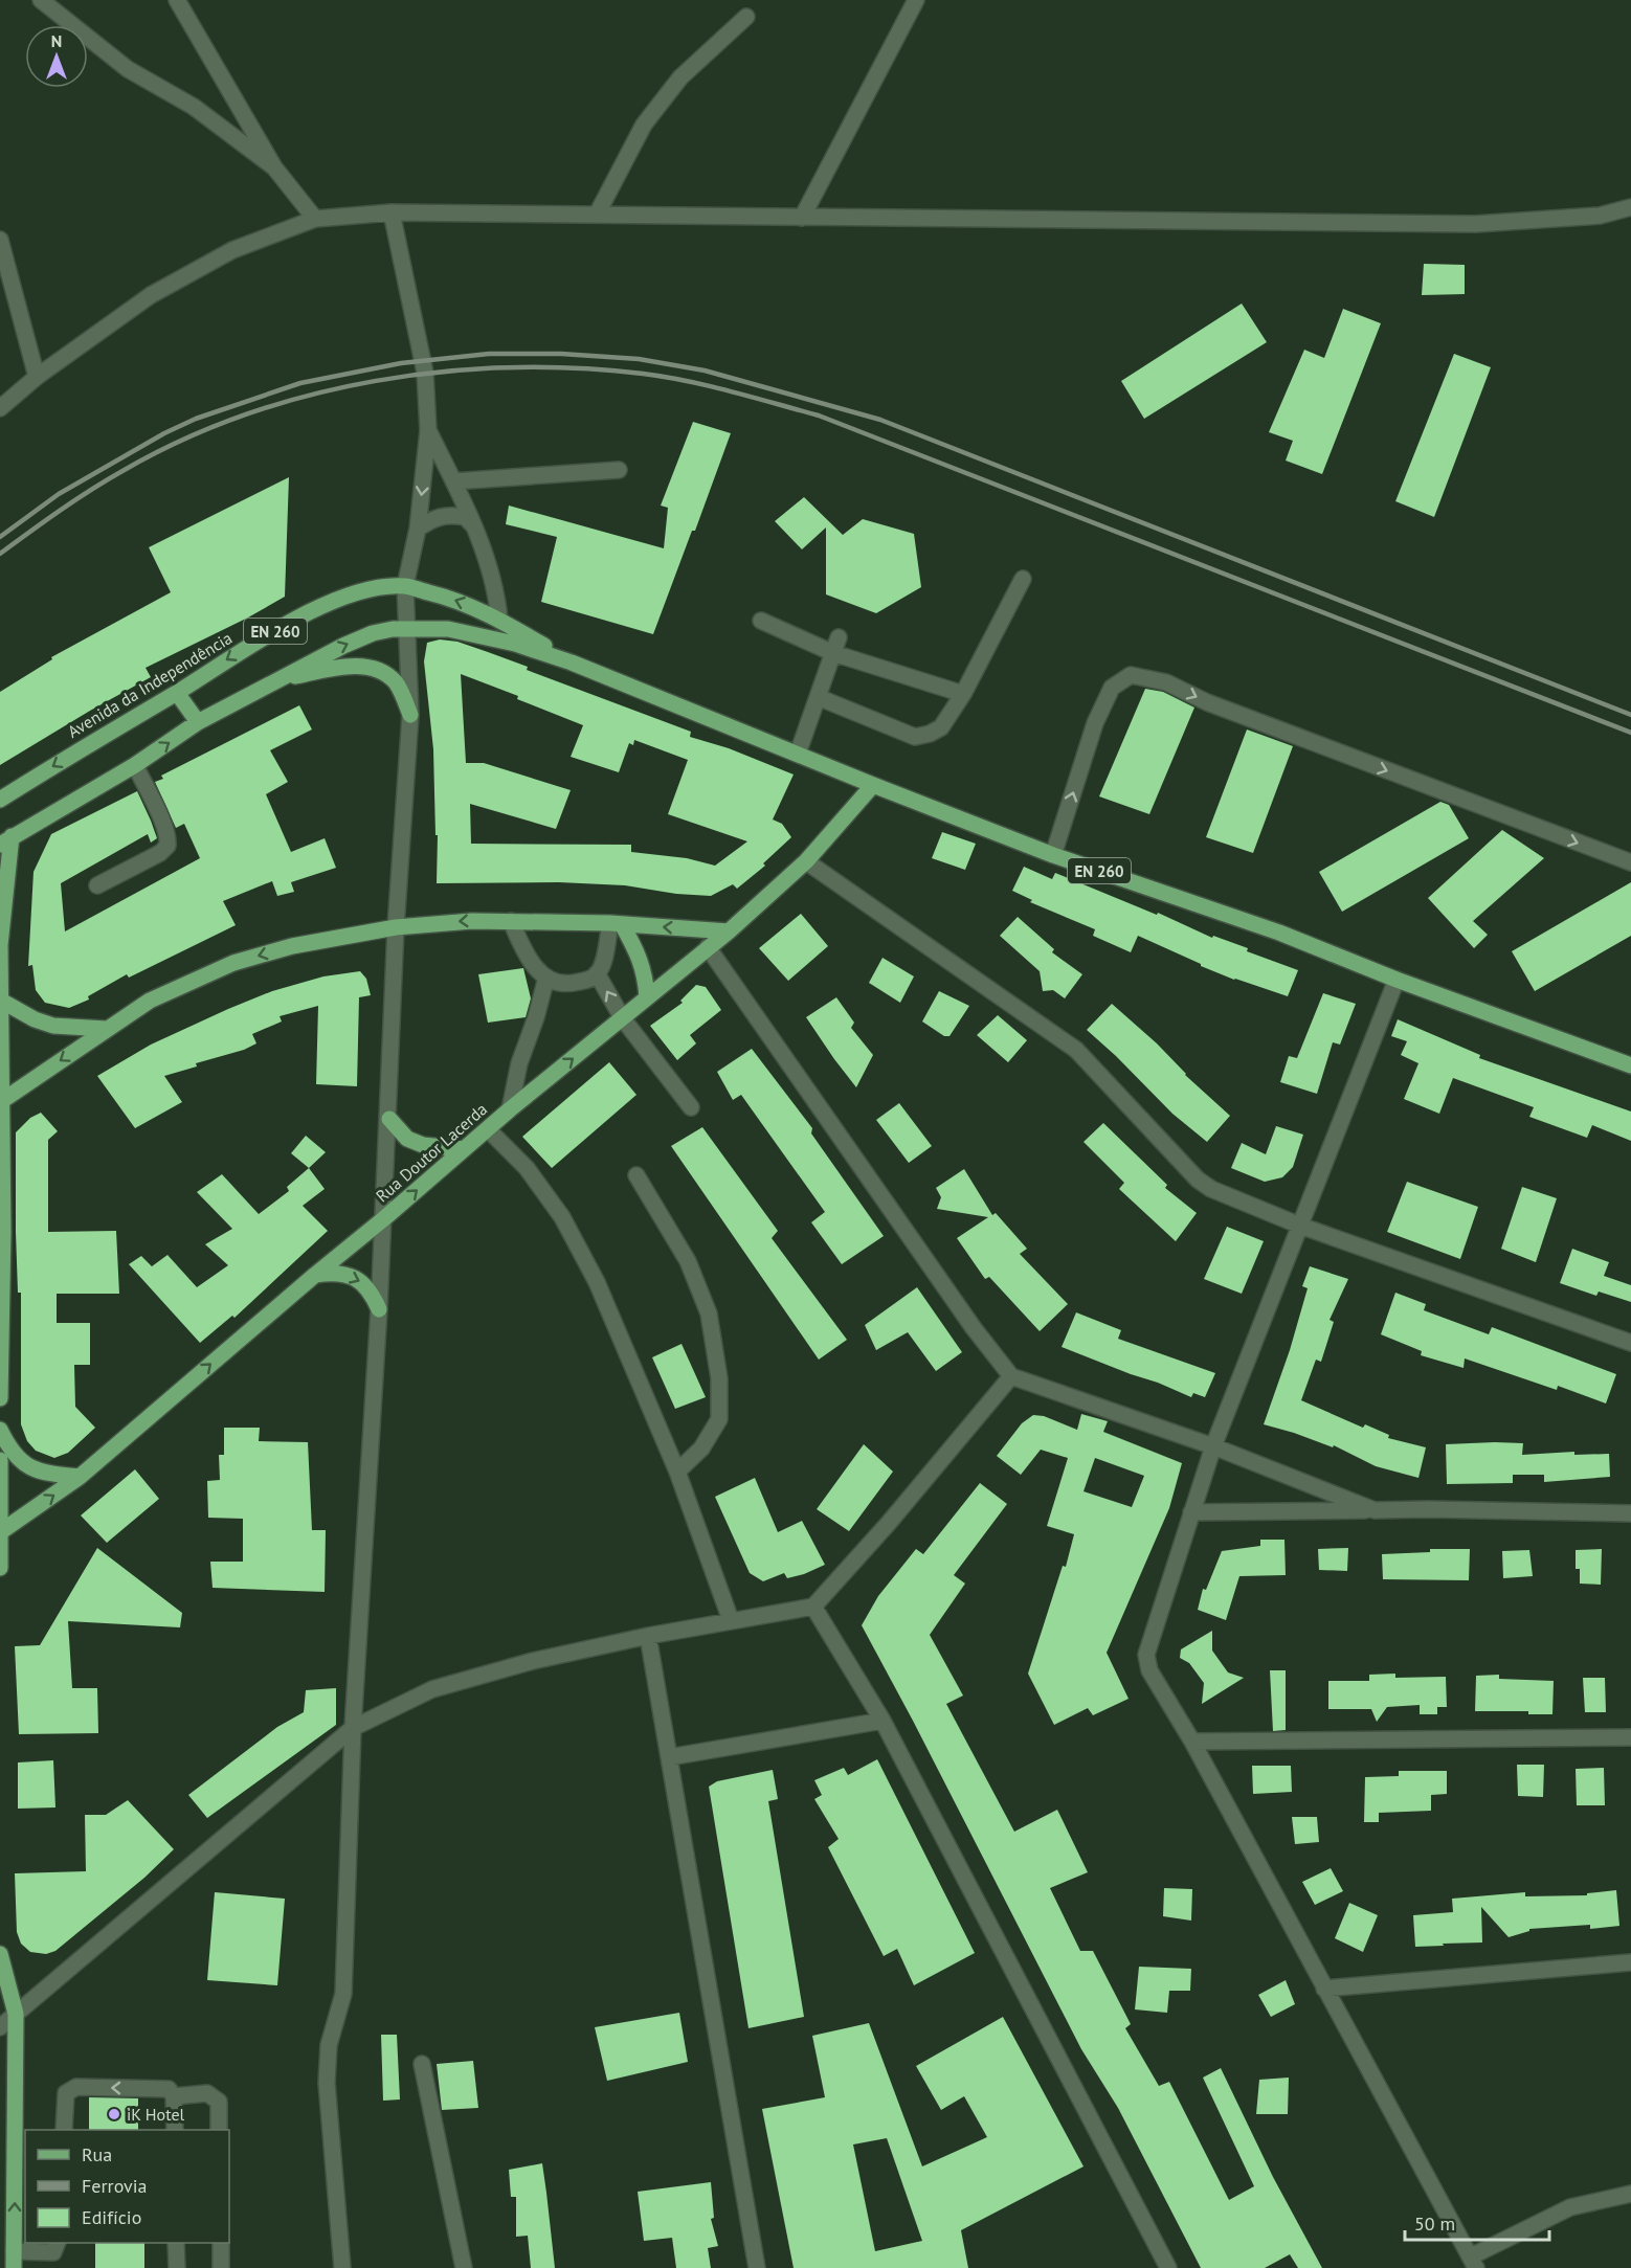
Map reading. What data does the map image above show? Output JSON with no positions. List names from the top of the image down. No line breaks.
{"streets":{"main road":["EN 260","Avenida da Independência","Rua Doutor Lacerda"]},"crossings":[["EN 260","Avenida da Independência"],["EN 260","Rua Doutor Lacerda"]],"one_way":["Rua Doutor Lacerda"],"places":["iK Hotel"],"legend":["Rua","Ferrovia","Edifício"],"scale_bar":"50 m","north":"top"}
